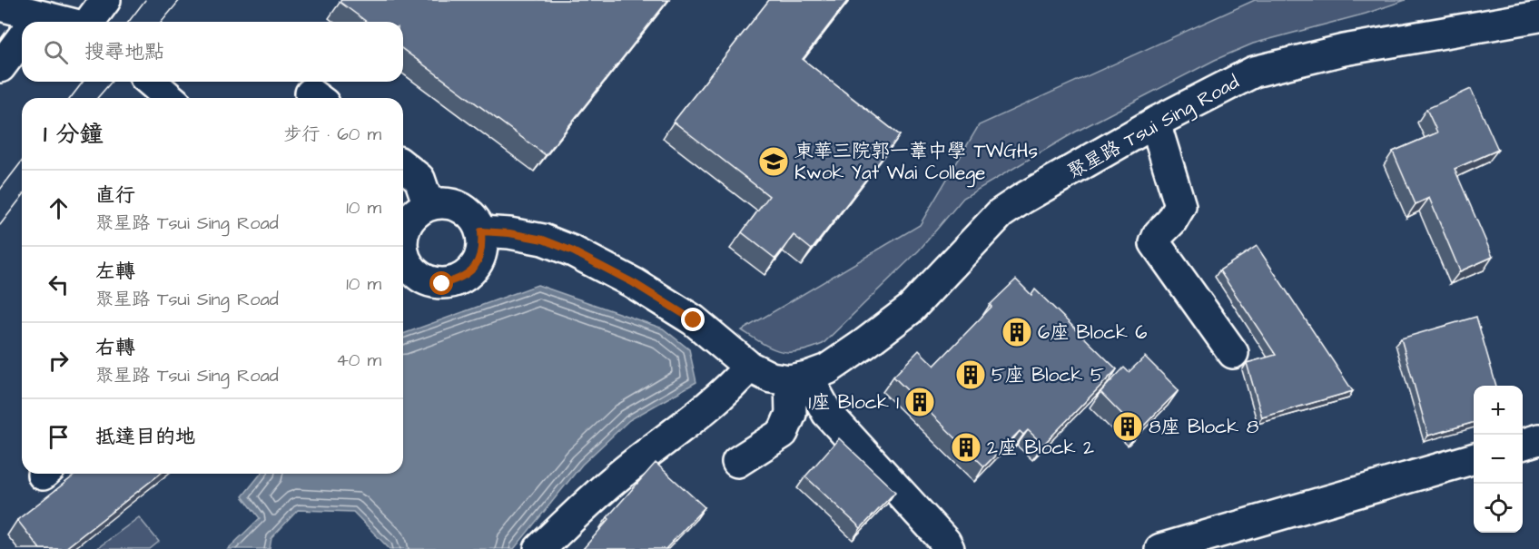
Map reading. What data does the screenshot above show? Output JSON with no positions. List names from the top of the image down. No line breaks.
{"streets":{"street":["聚星路 Tsui Sing Road"]},"places":{"school or university":["東華三院郭一葦中學 TWGHs Kwok Yat Wai College"],"building":["6座 Block 6","5座 Block 5","1座 Block 1","8座 Block 8","2座 Block 2"]},"page":{"search":"搜尋地點","heading":["1 分鐘","步行 · 60 m"],"list":[["直行","聚星路 Tsui Sing Road","10 m"],["左轉","聚星路 Tsui Sing Road","10 m"],["右轉","聚星路 Tsui Sing Road","40 m"],"抵達目的地"],"map_buttons":["+","−"]}}
